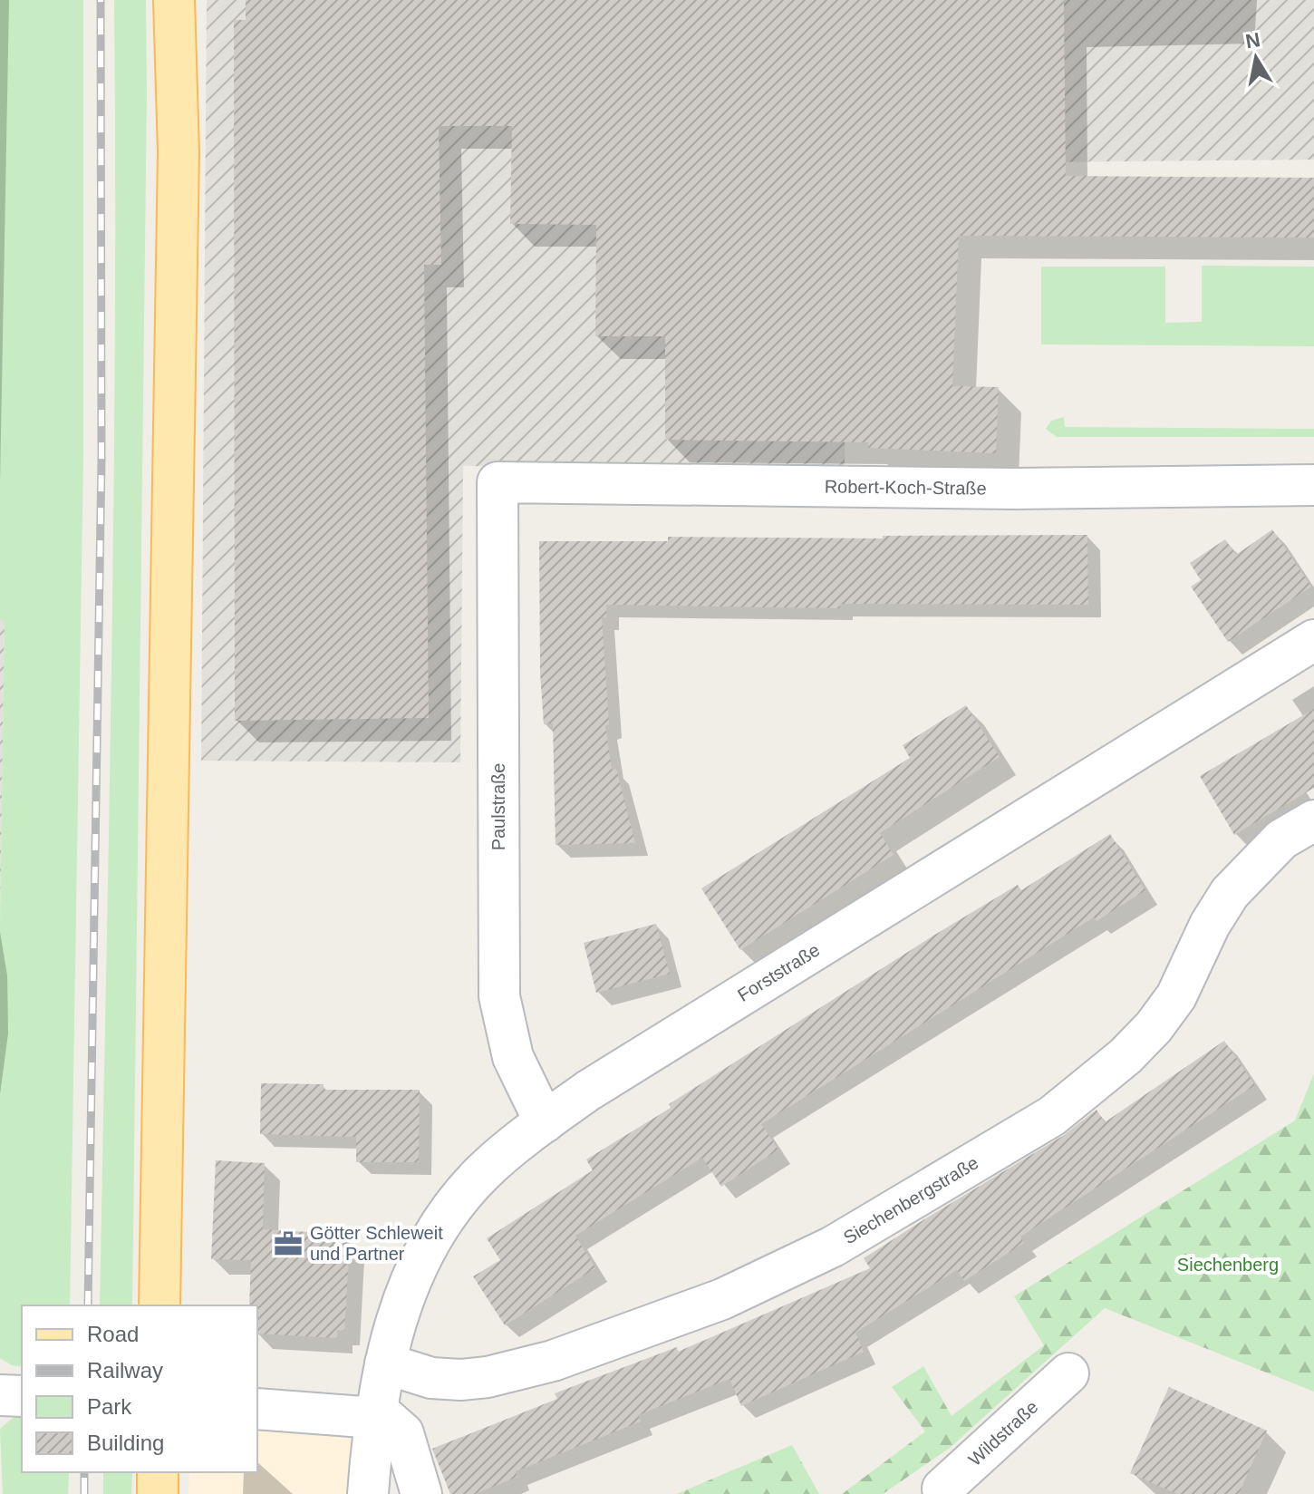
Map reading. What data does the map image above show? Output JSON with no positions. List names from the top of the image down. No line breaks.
{"streets":{"street":["Robert-Koch-Straße","Paulstraße","Forststraße","Siechenbergstraße","Wildstraße"]},"crossings":[["Robert-Koch-Straße","Paulstraße"],["Paulstraße","Forststraße"],["Forststraße","Siechenbergstraße"]],"parks":["Siechenberg"],"places":{"office":["Götter Schleweit und Partner"]},"legend":["Road","Railway","Park","Building"],"north":"top"}
